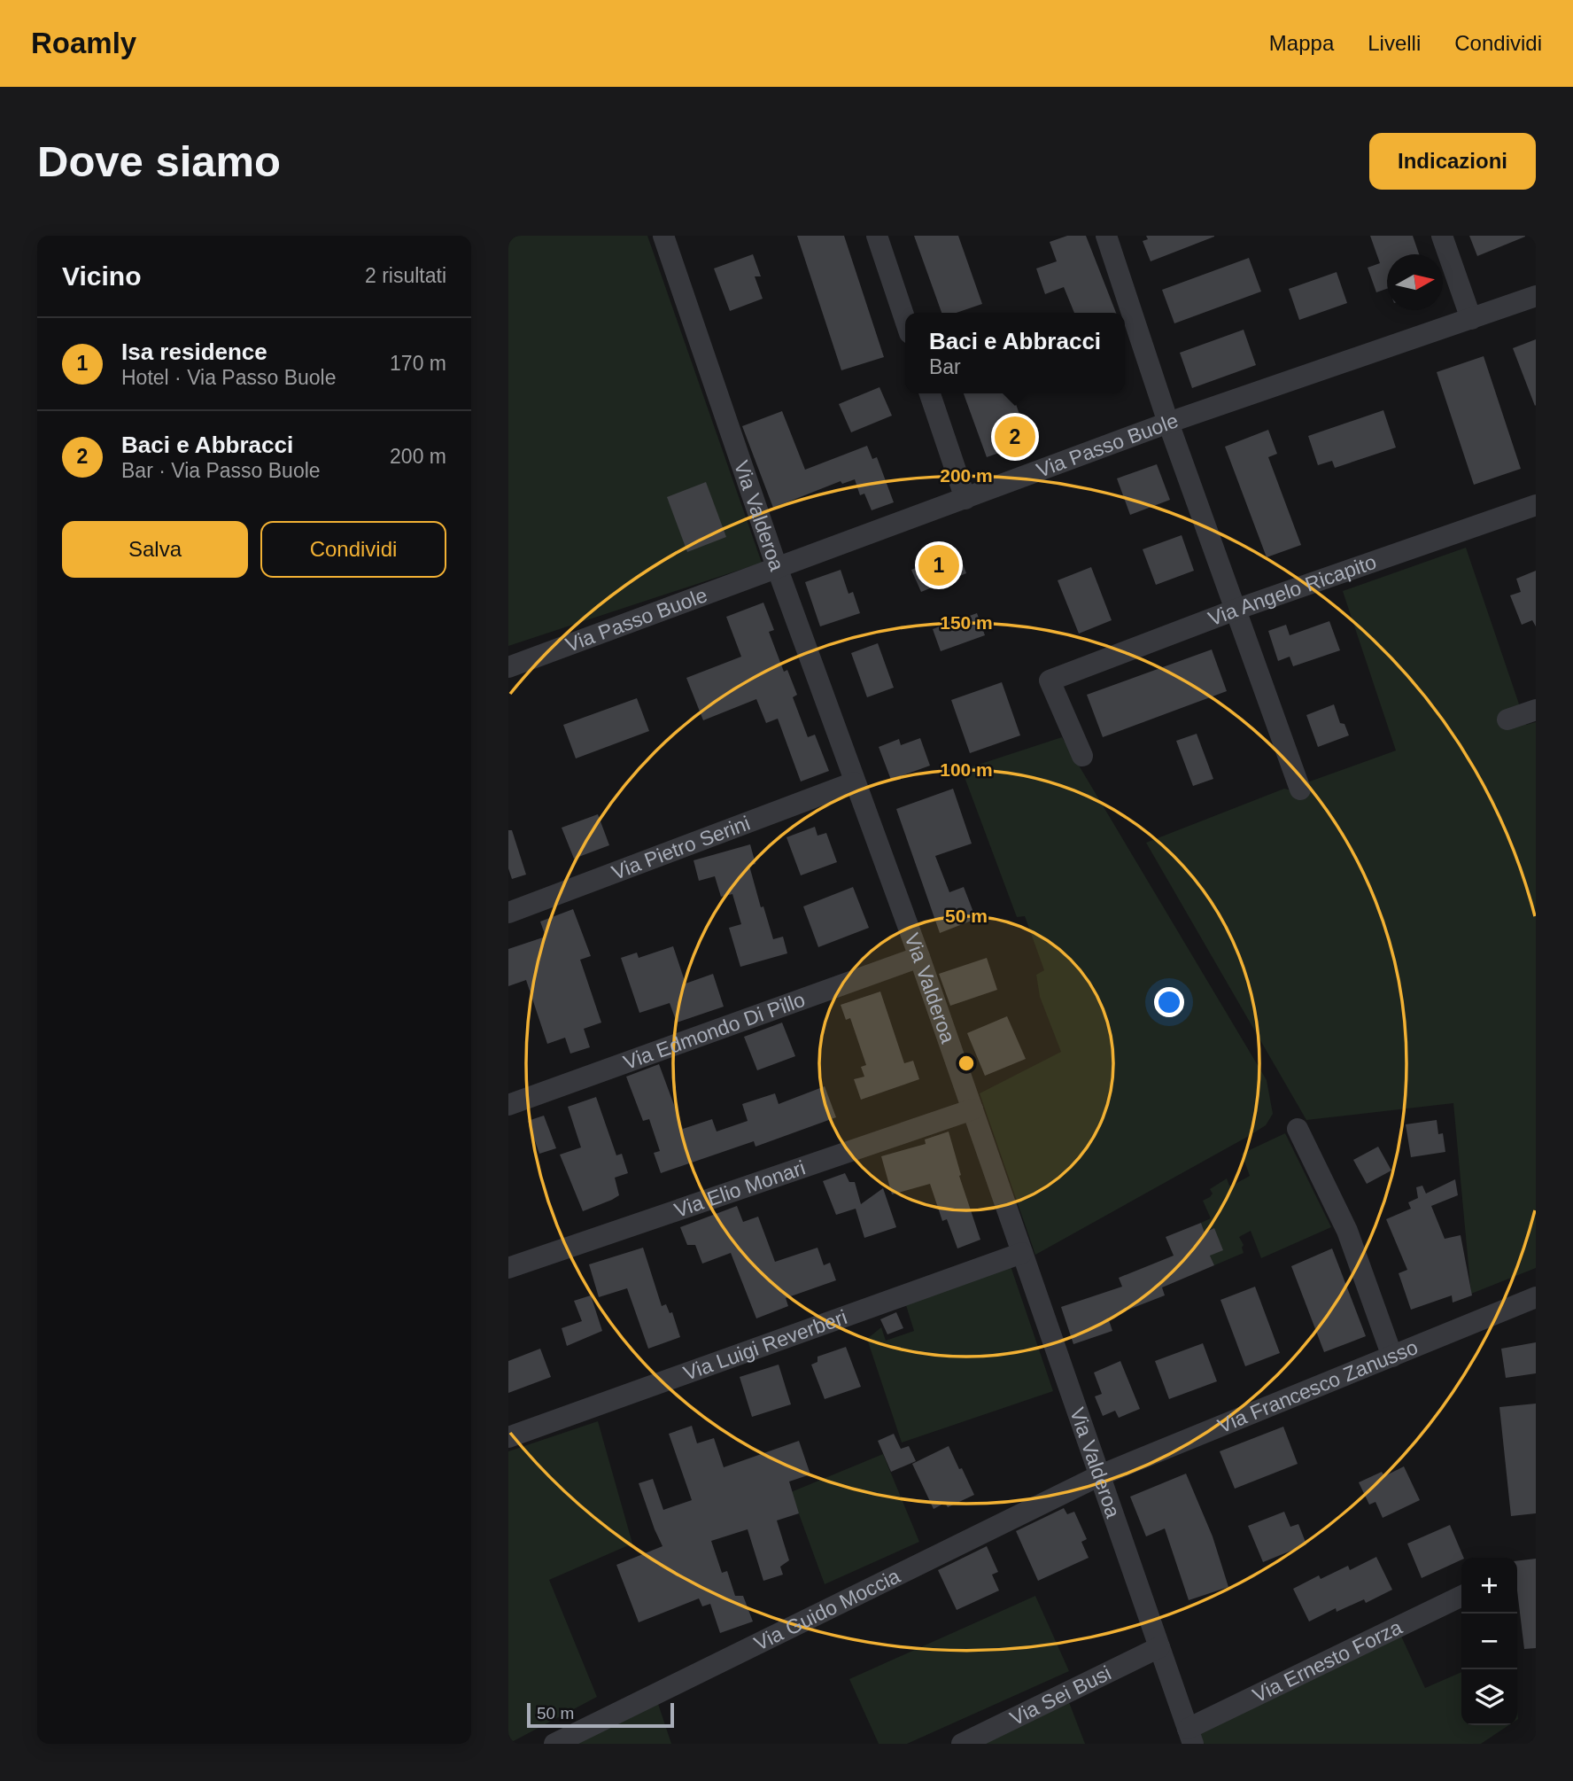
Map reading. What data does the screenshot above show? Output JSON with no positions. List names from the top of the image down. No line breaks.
{"streets":{"street":["Via Passo Buole","Via Valderoa","Via Angelo Ricapito","Via Pietro Serini","Via Edmondo Di Pillo","Via Elio Monari","Via Luigi Reverberi","Via Francesco Zanusso","Via Guido Moccia","Via Ernesto Forza","Via Sei Busi"]},"crossings":[["Via Passo Buole","Via Valderoa"],["Via Valderoa","Via Pietro Serini"],["Via Valderoa","Via Edmondo Di Pillo"],["Via Valderoa","Via Elio Monari"],["Via Valderoa","Via Luigi Reverberi"],["Via Valderoa","Via Francesco Zanusso"],["Via Valderoa","Via Guido Moccia"],["Via Valderoa","Via Ernesto Forza"],["Via Valderoa","Via Sei Busi"],["Via Francesco Zanusso","Via Guido Moccia"]],"scale_bar":"50 m","north":"right","page":{"header":"Roamly","nav":["Mappa","Livelli","Condividi"],"buttons":["Indicazioni",["Salva","Condividi"]],"title":"Dove siamo","heading":["Vicino","2 risultati"],"popup":["Baci e Abbracci","Bar"],"list":[{"mark":"1","name":"Isa residence","note":"Hotel · Via Passo Buole","value":"170 m"},{"mark":"2","name":"Baci e Abbracci","note":"Bar · Via Passo Buole","value":"200 m"}],"pins":["2","1"],"map_buttons":["+","−"],"scale":"50 m"},"rings":["200 m","150 m","100 m","50 m"]}
